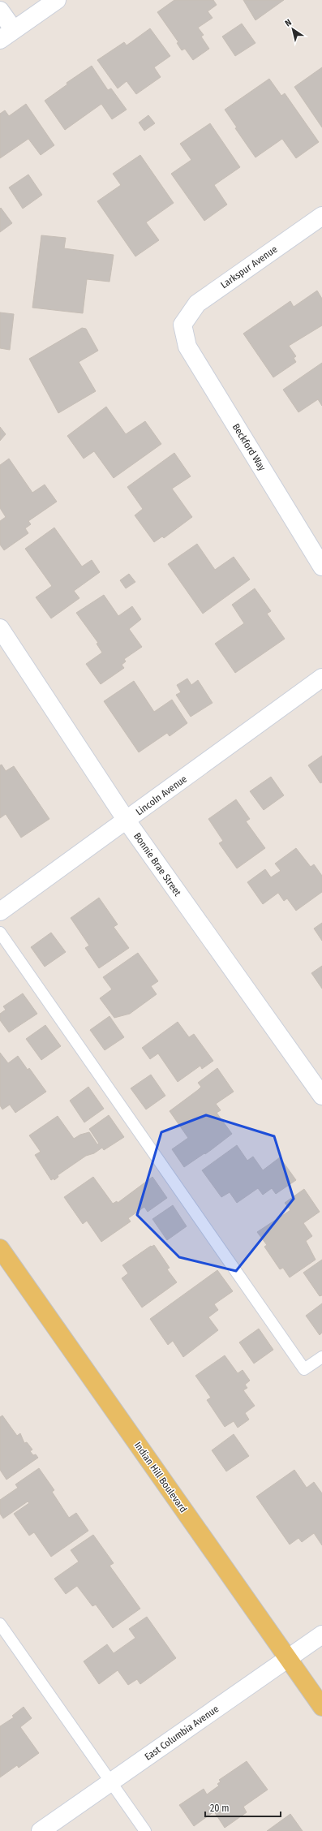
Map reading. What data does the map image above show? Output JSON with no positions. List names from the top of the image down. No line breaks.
{"streets":{"main road":["Indian Hill Boulevard"],"street":["Larkspur Avenue","Beckford Way","Lincoln Avenue","Bonnie Brae Street","East Columbia Avenue"]},"crossings":[["Larkspur Avenue","Beckford Way"],["Lincoln Avenue","Bonnie Brae Street"],["Indian Hill Boulevard","East Columbia Avenue"]],"scale_bar":"20 m","north":"top left"}
